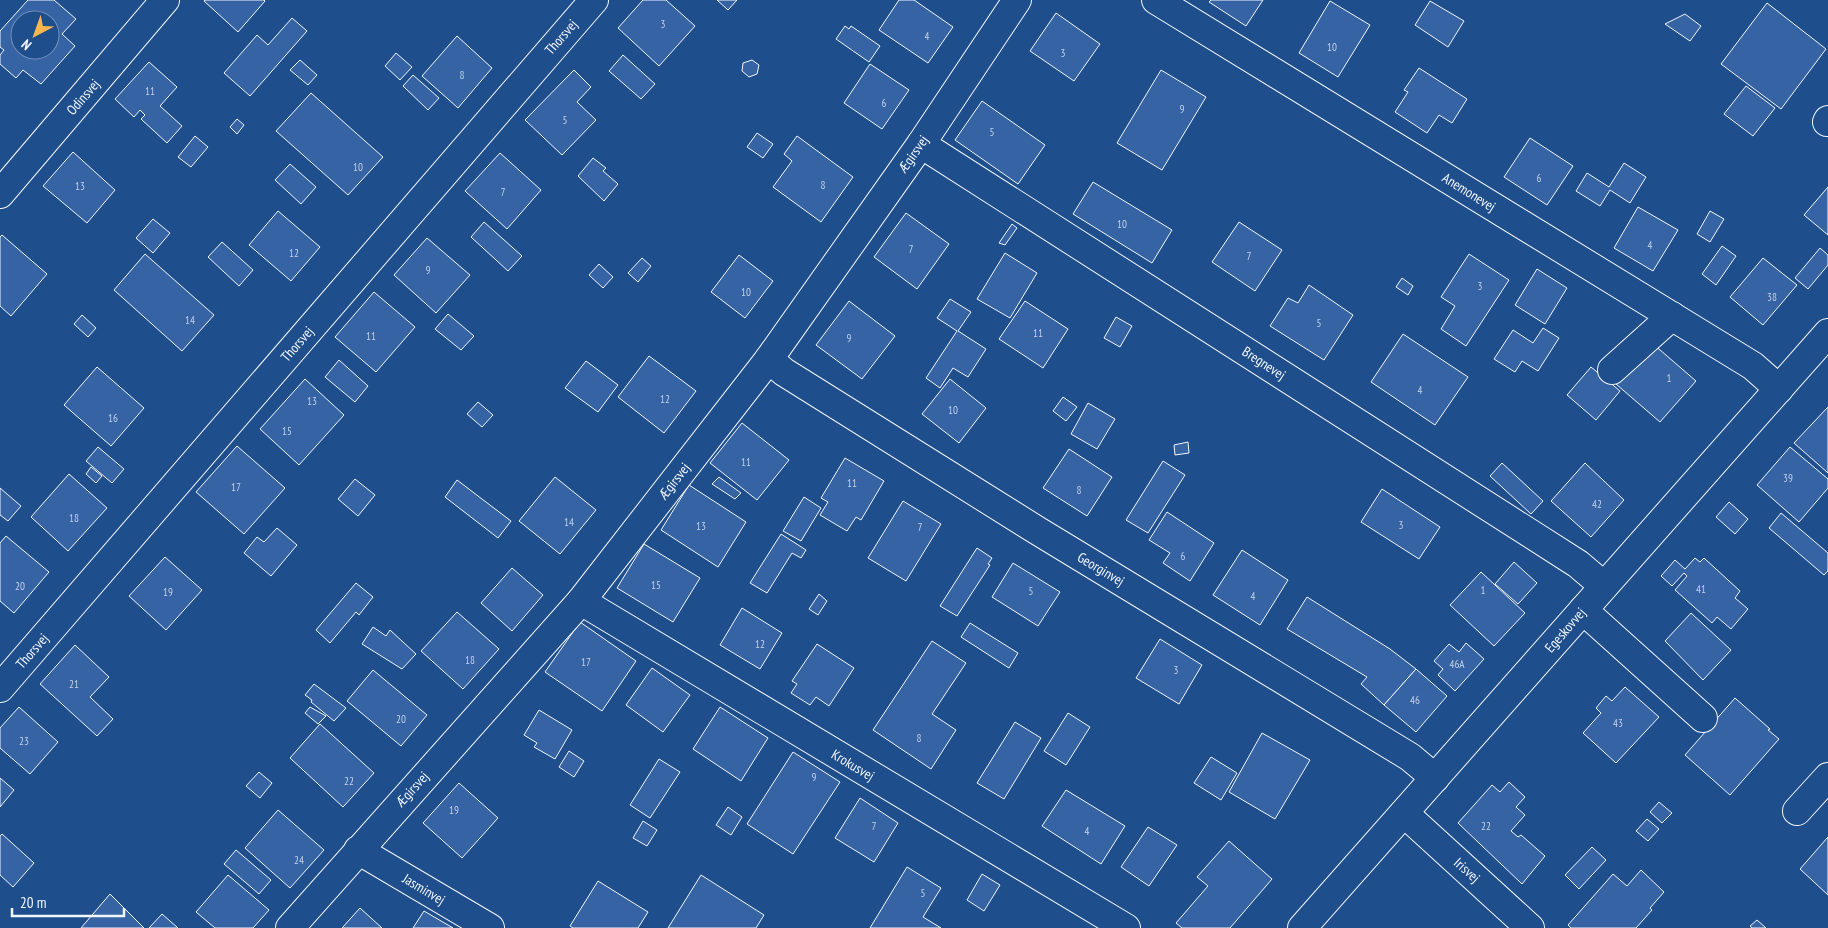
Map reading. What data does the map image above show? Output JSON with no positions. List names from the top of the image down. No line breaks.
{"streets":{"street":["Thorsvej","Odinsvej","Ægirsvej","Anemonevej","Bregnevej","Georginvej","Egeskovvej","Krokusvej","Irisvej","Jasminvej"]},"crossings":[["Ægirsvej","Bregnevej"],["Ægirsvej","Georginvej"],["Ægirsvej","Krokusvej"],["Ægirsvej","Jasminvej"],["Anemonevej","Egeskovvej"],["Bregnevej","Egeskovvej"],["Georginvej","Egeskovvej"],["Egeskovvej","Irisvej"]],"house_numbers":["3","4","10","3","8","11","6","9","5","5","10","6","8","13","7","10","4","7","12","7","9","3","10","38","14","5","11","11","9","1","4","12","13","10","16","15","11","39","11","17","8","42","18","14","3","13","7","6","15","20","41","1","5","19","4","12","18","17","46A","3","21","46","20","43","8","23","9","22","19","7","22","4","24","5"],"scale_bar":"20 m","north":"bottom left"}
